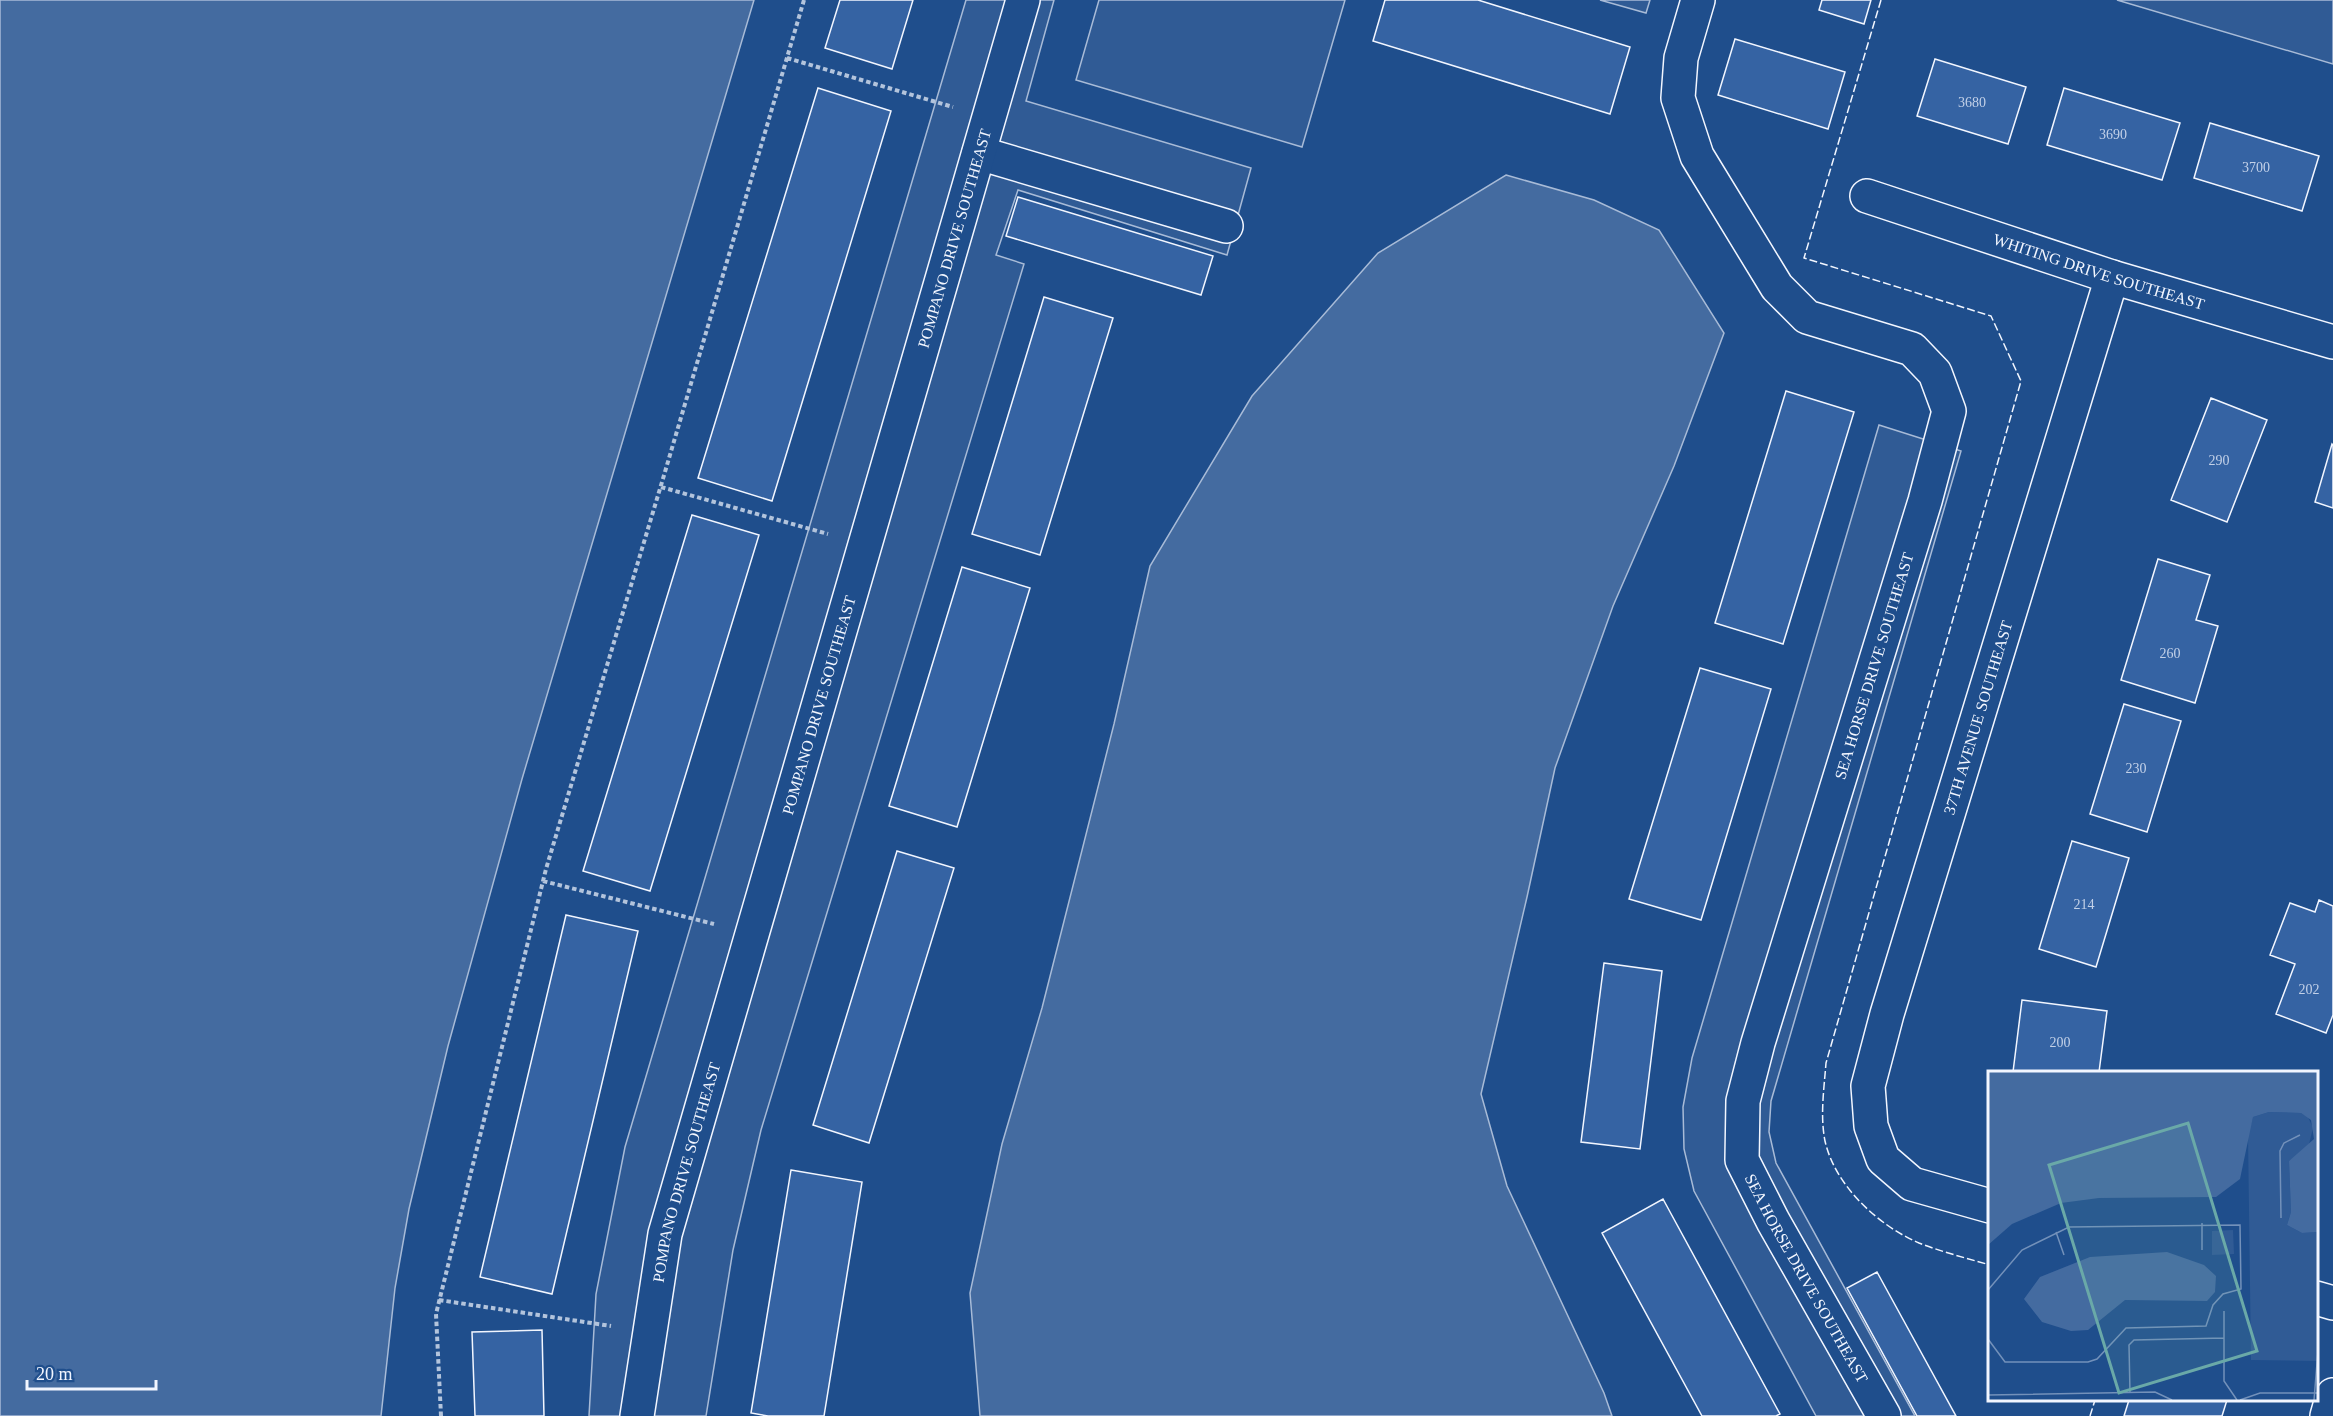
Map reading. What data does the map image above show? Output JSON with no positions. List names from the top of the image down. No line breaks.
{"streets":{"street":["POMPANO DRIVE SOUTHEAST","WHITING DRIVE SOUTHEAST","SEA HORSE DRIVE SOUTHEAST","37TH AVENUE SOUTHEAST"]},"crossings":[["WHITING DRIVE SOUTHEAST","37TH AVENUE SOUTHEAST"]],"house_numbers":["3680","3690","3700","290","260","230","214","202","200"],"scale_bar":"20 m"}
